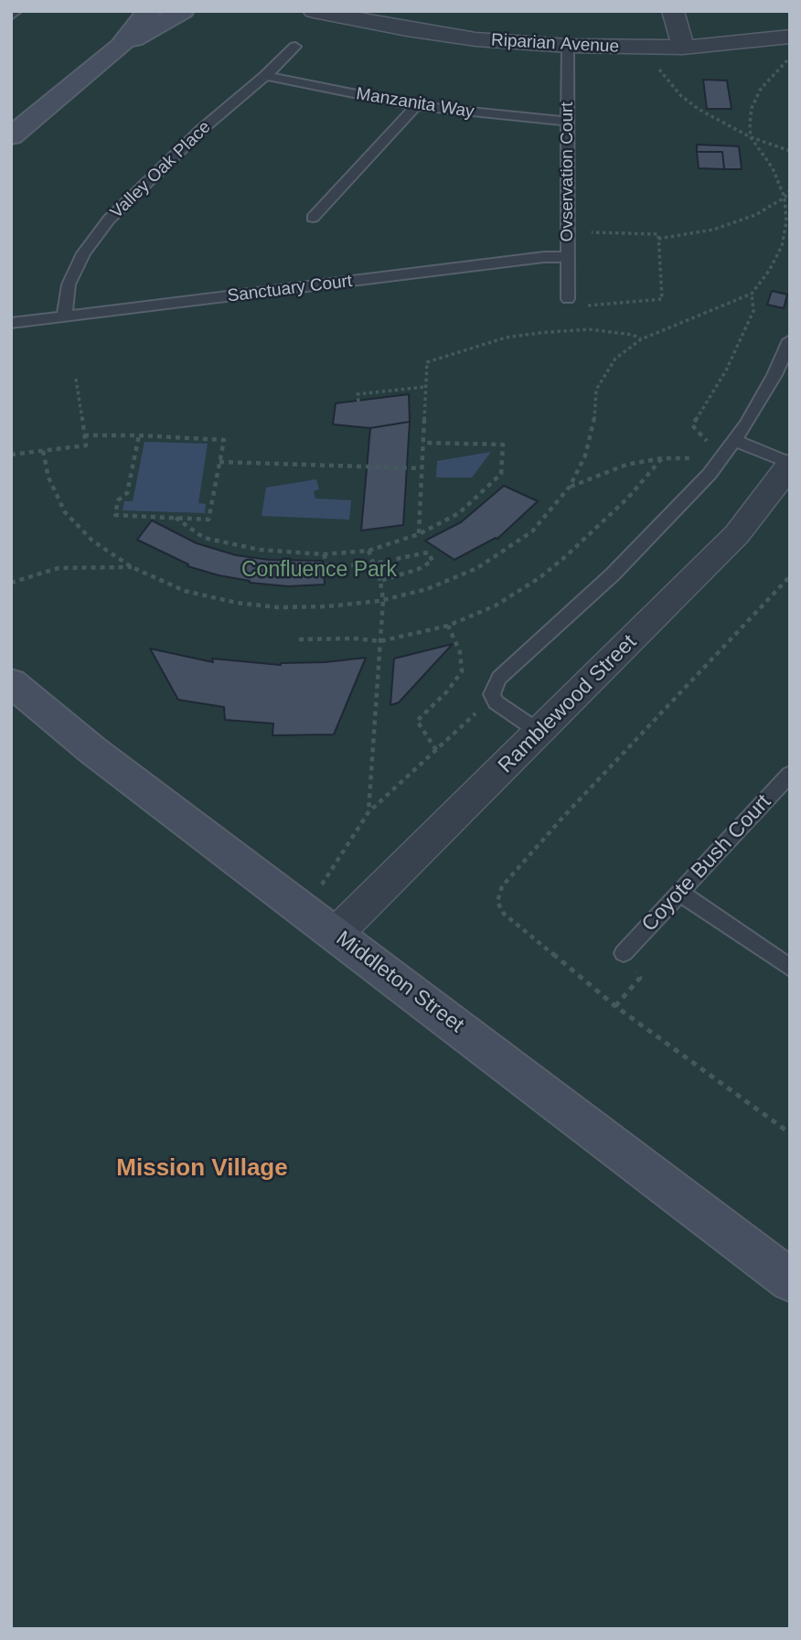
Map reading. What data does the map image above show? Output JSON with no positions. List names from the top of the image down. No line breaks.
{"streets":{"street":["Riparian Avenue","Ramblewood Street","Middleton Street"],"lane":["Manzanita Way","Valley Oak Place","Ovservation Court","Sanctuary Court","Coyote Bush Court"]},"crossings":[["Riparian Avenue","Ovservation Court"],["Manzanita Way","Valley Oak Place"],["Manzanita Way","Ovservation Court"],["Valley Oak Place","Sanctuary Court"],["Ovservation Court","Sanctuary Court"],["Ramblewood Street","Middleton Street"]],"districts":["Mission Village"],"parks":["Confluence Park"]}
